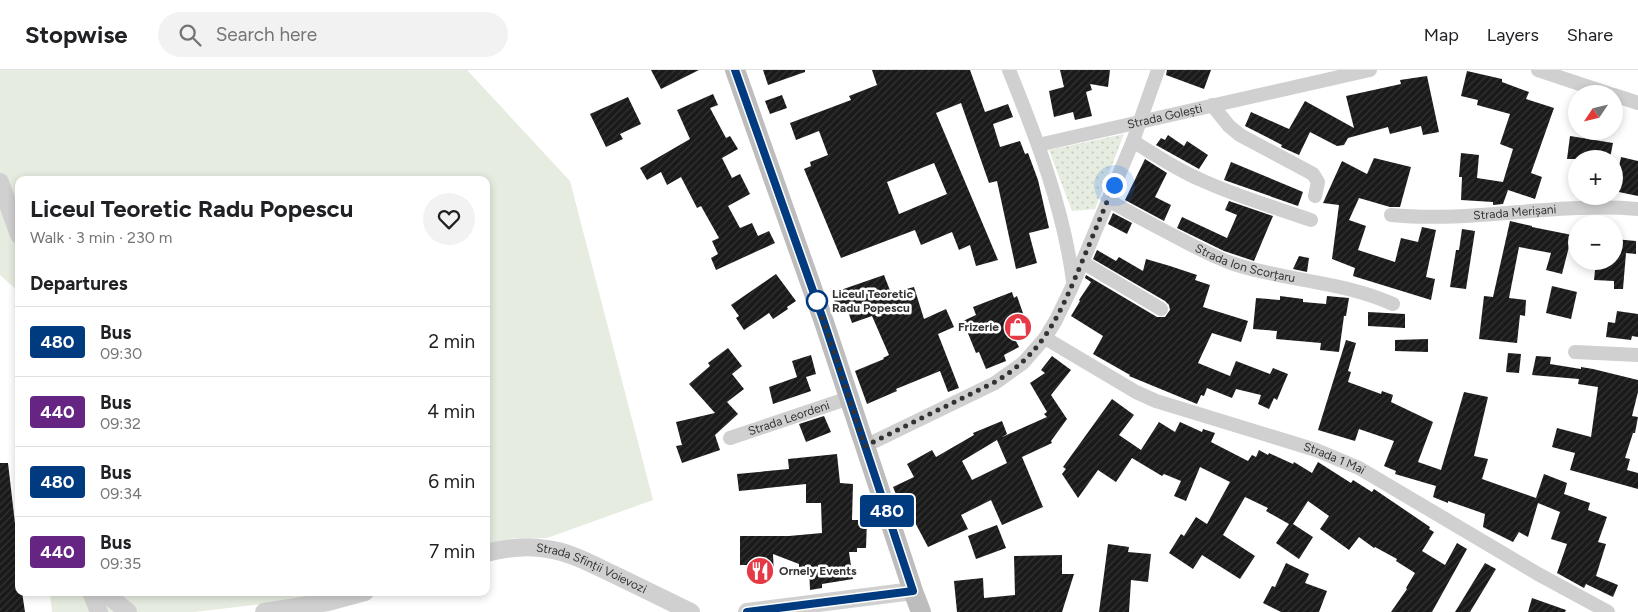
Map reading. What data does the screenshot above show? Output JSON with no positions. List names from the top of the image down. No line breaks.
{"streets":{"street":["Strada Golești","Strada Merișani","Strada Ion Scorțaru","Strada Leordeni","Strada 1 Mai","Strada Sfinții Voievozi"]},"places":{"other":["Liceul Teoretic Radu Popescu"],"shop":["Frizerie"],"restaurant":["Ornely Events"]},"lines":["bus line 480"],"north":"bottom left","page":{"header":"Stopwise","search":"Search here","nav":["Map","Layers","Share"],"on_map":"480","map_buttons":["+","−"],"heading":[["Liceul Teoretic Radu Popescu","Walk · 3 min · 230 m"],"Departures"],"list":[{"mark":"480","name":"Bus","note":"09:30","value":"2 min"},{"mark":"440","name":"Bus","note":"09:32","value":"4 min"},{"mark":"480","name":"Bus","note":"09:34","value":"6 min"},{"mark":"440","name":"Bus","note":"09:35","value":"7 min"}]}}
